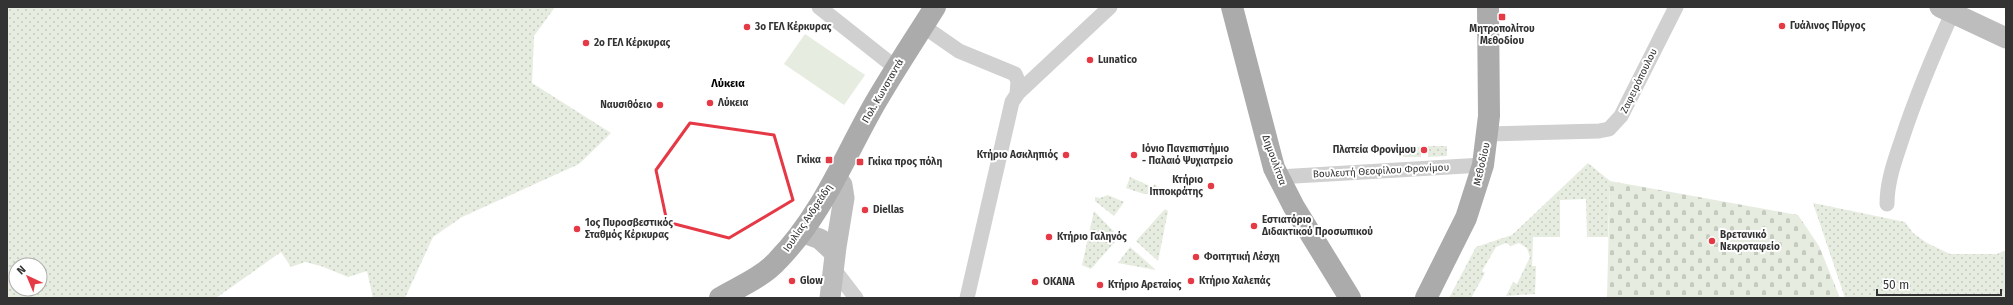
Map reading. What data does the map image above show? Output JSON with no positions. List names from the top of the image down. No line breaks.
{"streets":{"main road":["Πολ. Κωνσταντά","Δημουλίτσα","Μεθοδίου","Ιουλίας Ανδρεάδη"],"street":["Ζαφειρόπουλου","Βουλευτή Θεοφίλου Φρονίμου"]},"crossings":[["Ζαφειρόπουλου","Μεθοδίου"],["Πολ. Κωνσταντά","Ιουλίας Ανδρεάδη"],["Δημουλίτσα","Βουλευτή Θεοφίλου Φρονίμου"],["Μεθοδίου","Βουλευτή Θεοφίλου Φρονίμου"]],"districts":["Λύκεια"],"places":{"transit":["Μητροπολίτου Μεθοδίου","Γκίκα","Γκίκα προς πόλη"],"other":["Γυάλινος Πύργος","3ο ΓΕΛ Κέρκυρας","2ο ΓΕΛ Κέρκυρας","Lunatico","Λύκεια","Ναυσιθόειο","Πλατεία Φρονίμου","Κτήριο Ασκληπιός","Ιόνιο Πανεπιστήμιο - Παλαιό Ψυχιατρείο","Κτήριο Ιπποκράτης","Diellas","Εστιατόριο Διδακτικού Προσωπικού","1ος Πυροσβεστικός Σταθμός Κέρκυρας","Κτήριο Γαληνός","Βρετανικό Νεκροταφείο","Φοιτητική Λέσχη","Glow","Κτήριο Χαλεπάς","ΟΚΑΝΑ","Κτήριο Αρεταίος"]},"scale_bar":"50 m","north":"top left"}
